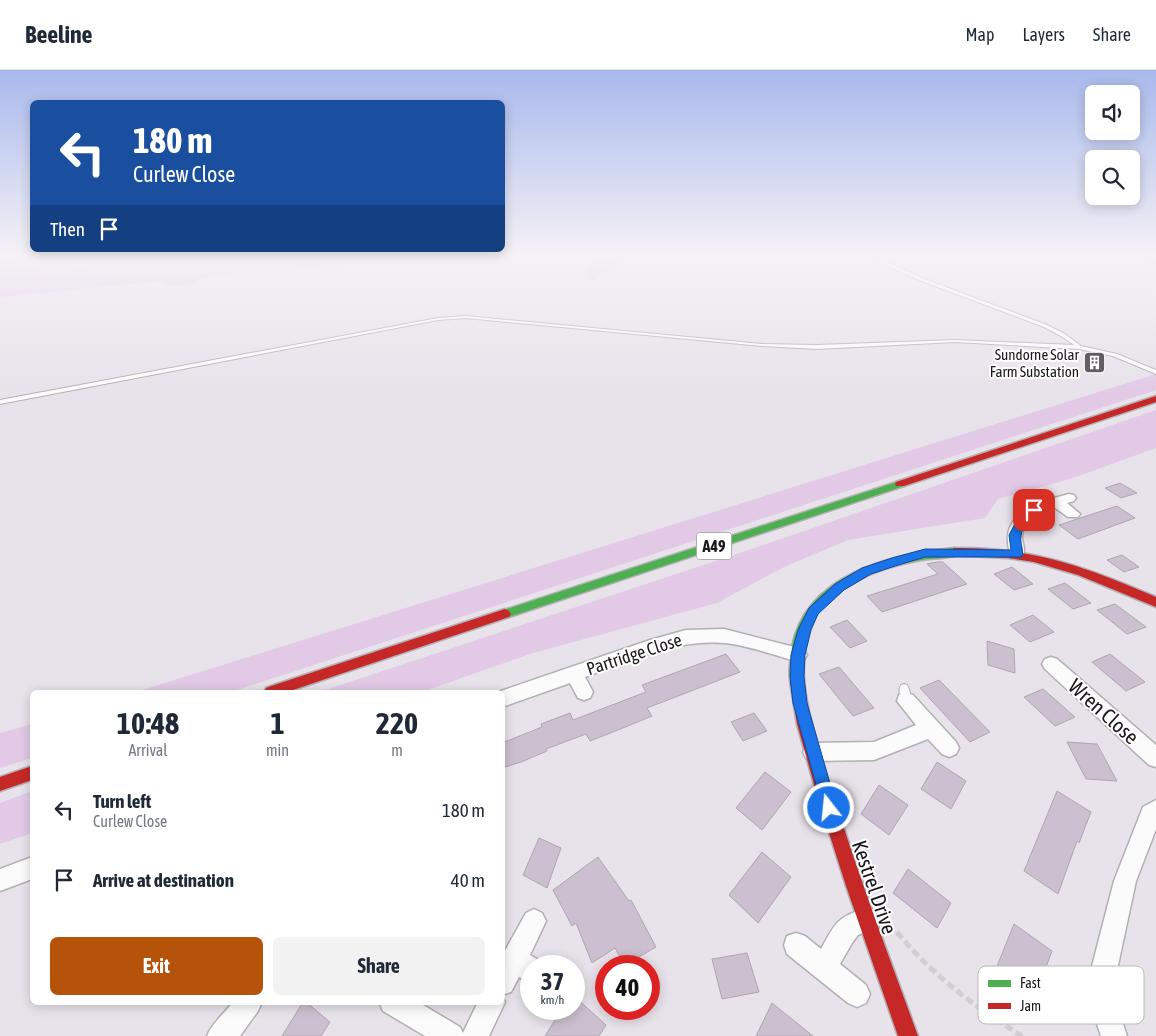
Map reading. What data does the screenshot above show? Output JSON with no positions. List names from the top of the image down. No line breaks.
{"streets":{"main road":["A49","Kestrel Drive"],"street":["Partridge Close","Wren Close"]},"crossings":[["Partridge Close","Kestrel Drive"]],"places":{"building":["Sundorne Solar Farm Substation"]},"legend":["Fast","Jam"],"page":{"header":"Beeline","nav":["Map","Layers","Share"],"turn":["180 m","Curlew Close"],"then":"Then","eta":["10:48","Arrival","1","min","220","m"],"list":[{"name":"Turn left","note":"Curlew Close","value":"180 m"},{"name":"Arrive at destination","value":"40 m"}],"buttons":["Exit","Share"],"speed":"37 km/h","limit":"40"}}
